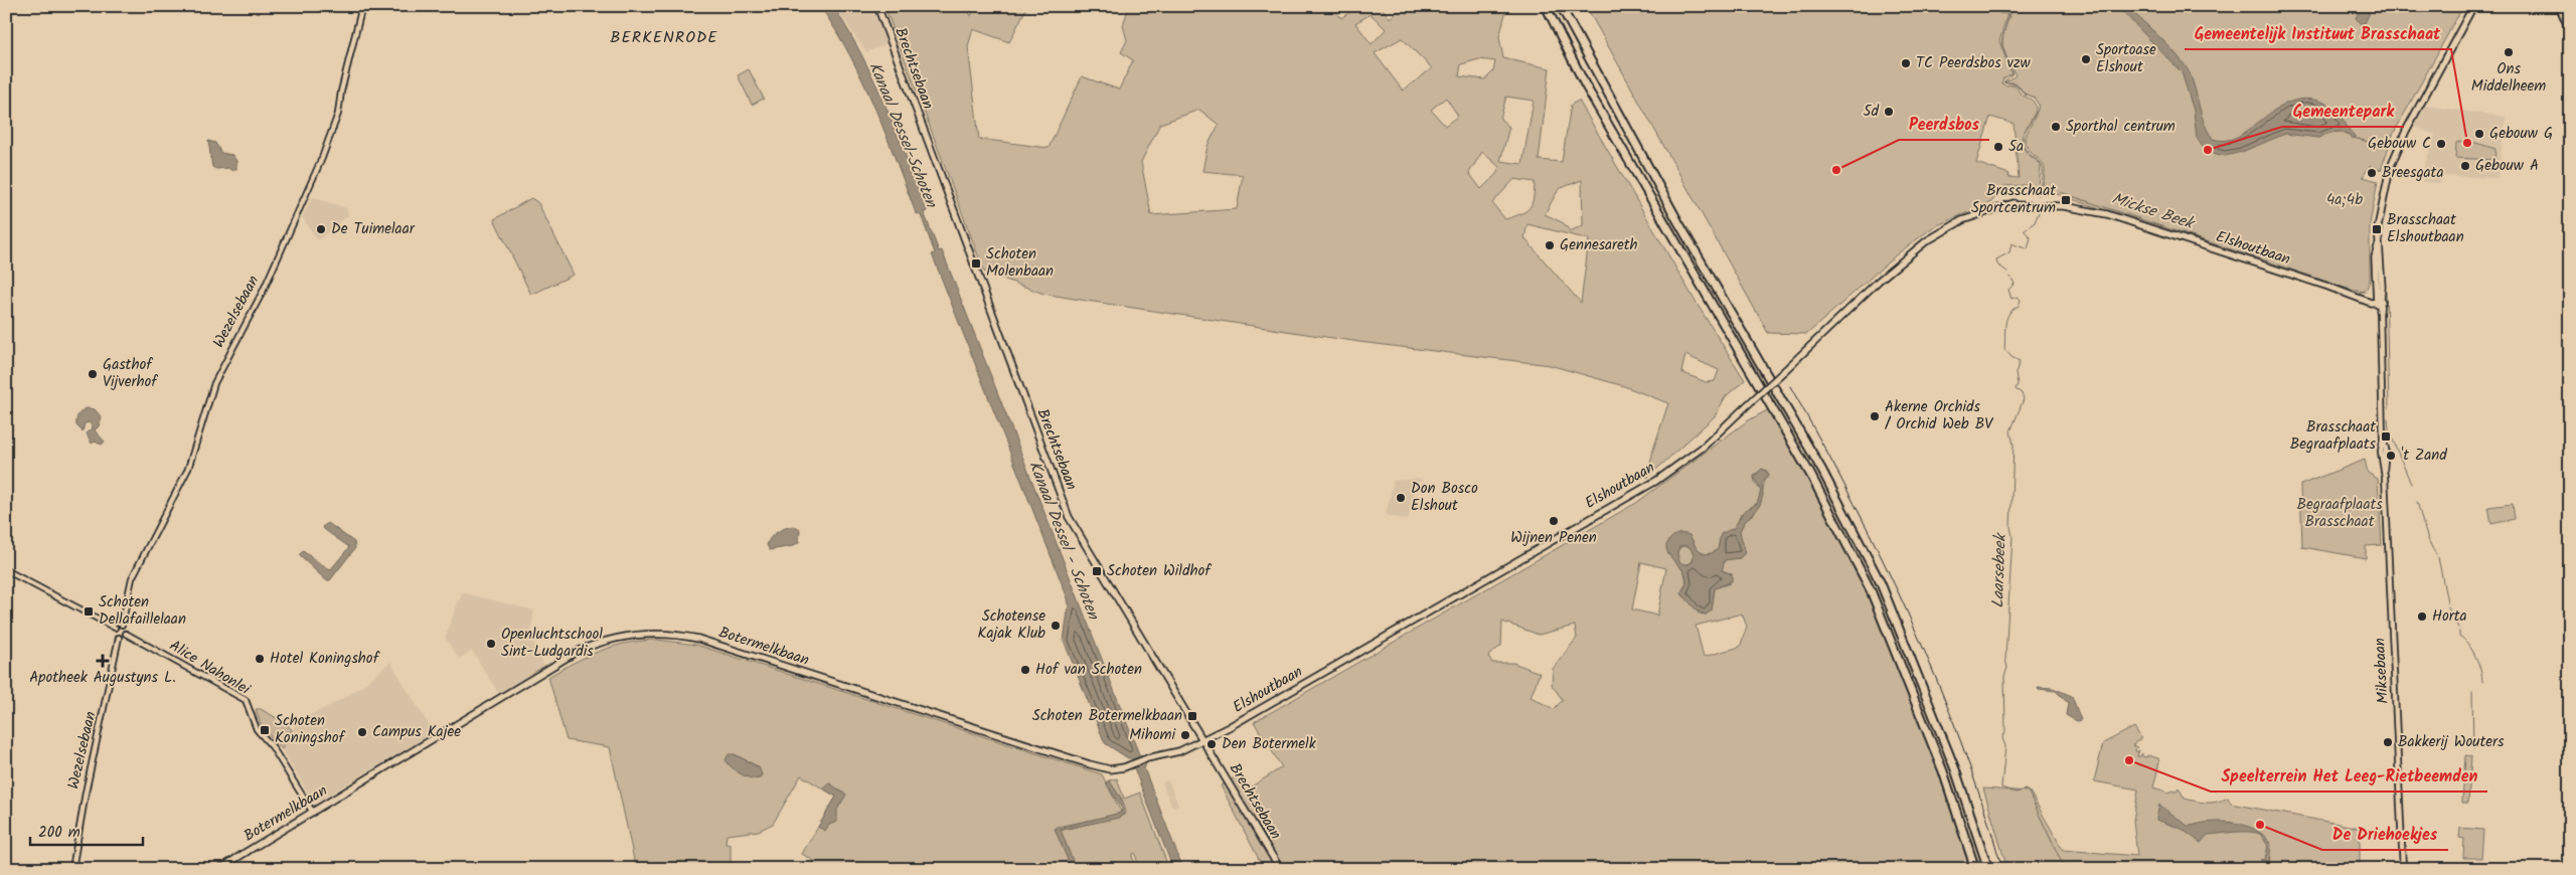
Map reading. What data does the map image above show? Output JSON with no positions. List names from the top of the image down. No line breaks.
{"streets":{"main road":["Brechtsebaan","Elshoutbaan","Botermelkbaan","Miksebaan"],"street":["Wezelsebaan","Alice Nahonlei"]},"crossings":[["Brechtsebaan","Elshoutbaan"],["Brechtsebaan","Botermelkbaan"],["Elshoutbaan","Botermelkbaan"],["Elshoutbaan","Miksebaan"],["Wezelsebaan","Alice Nahonlei"],["Botermelkbaan","Alice Nahonlei"]],"districts":["BERKENRODE"],"water":["Kanaal Dessel-Schoten","Mickse Beek","Kanaal Dessel - Schoten","Laarsebeek"],"parks":["4a;4b","Begraafplaats Brasschaat"],"places":{"other":["Ons Middelheem","Sportoase Elshout","TC Peerdsbos vzw","5d","Sporthal centrum","Gebouw G","Gemeentelijk Instituut Brasschaat","Gebouw C","5a","Gemeentepark","Gebouw A","Peerdsbos","Breesgata","De Tuimelaar","Gennesareth","Gasthof Vijverhof","Akerne Orchids / Orchid Web BV","'t Zand","Don Bosco Elshout","Wijnen Penen","Horta","Schotense Kajak Klub","Openluchtschool Sint-Ludgardis","Hotel Koningshof","Hof van Schoten","Campus Kajee","Mihomi","Bakkerij Wouters","Den Botermelk","Speelterrein Het Leeg-Rietbeemden","De Driehoekjes"],"transit":["Brasschaat Sportcentrum","Brasschaat Elshoutbaan","Schoten Molenbaan","Brasschaat Begraafplaats","Schoten Wildhof","Schoten Dellafaillelaan","Schoten Botermelkbaan","Schoten Koningshof"],"health":["Apotheek Augustyns L."]},"scale_bar":"200 m"}
